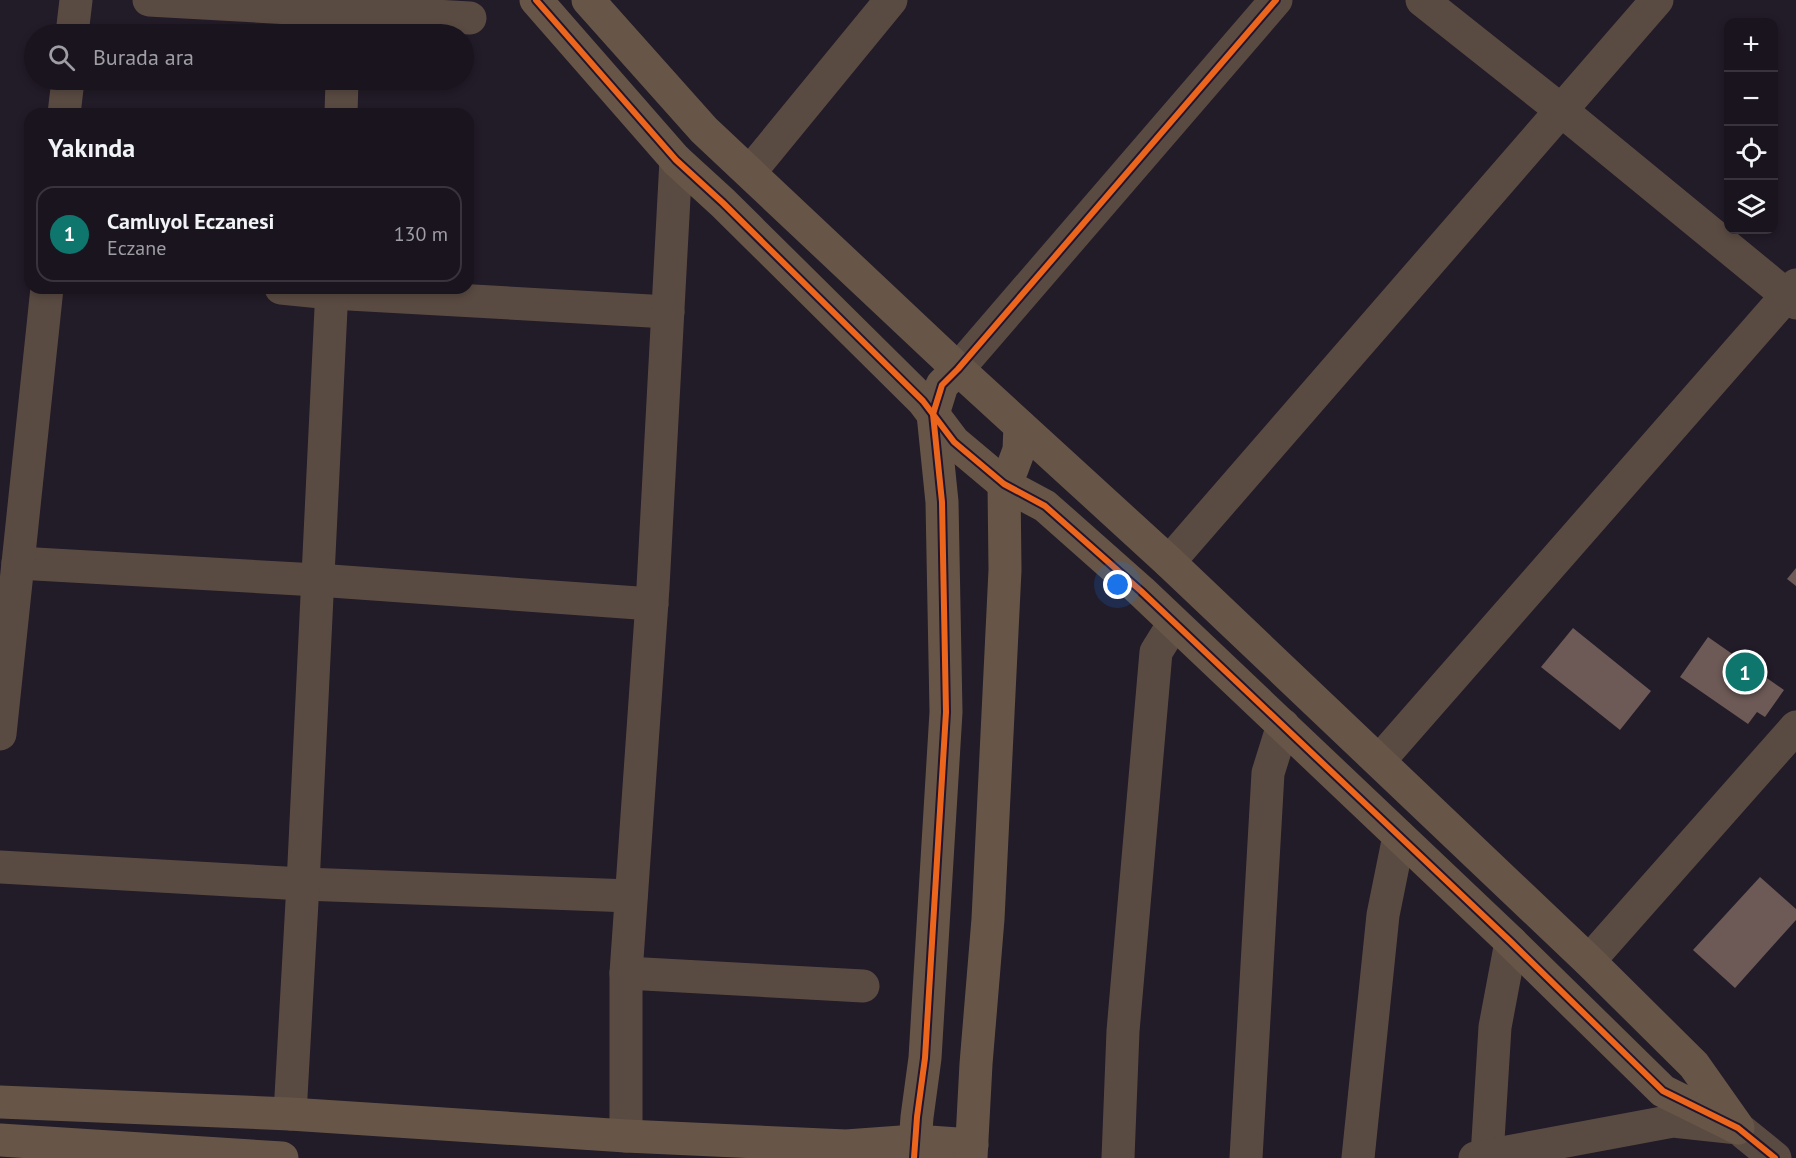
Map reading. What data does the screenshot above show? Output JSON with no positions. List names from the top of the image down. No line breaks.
{"page":{"map_buttons":["+","−"],"search":"Burada ara","heading":"Yakında","list":[{"mark":"1","name":"Camlıyol Eczanesi","note":"Eczane","value":"130 m"}],"pins":"1"}}
